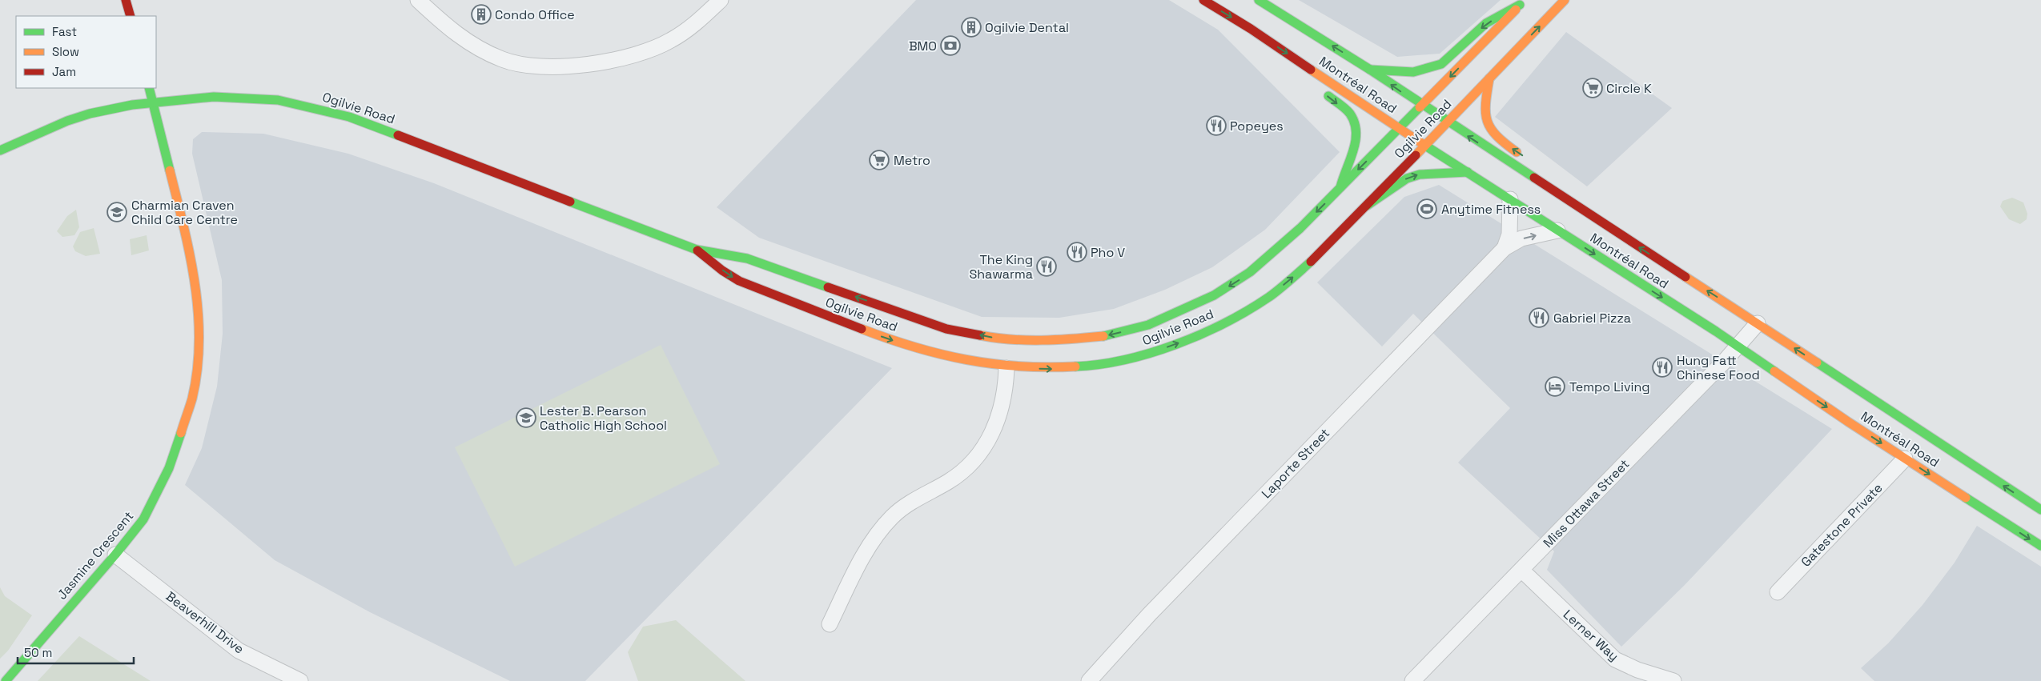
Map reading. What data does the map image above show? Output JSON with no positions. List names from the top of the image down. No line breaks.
{"streets":{"main road":["Montréal Road","Ogilvie Road","Jasmine Crescent"],"street":["Laporte Street","Miss Ottawa Street","Gatestone Private","Beaverhill Drive","Lerner Way"]},"crossings":[["Montréal Road","Ogilvie Road"],["Montréal Road","Laporte Street"],["Montréal Road","Miss Ottawa Street"],["Montréal Road","Gatestone Private"],["Ogilvie Road","Jasmine Crescent"],["Miss Ottawa Street","Lerner Way"],["Jasmine Crescent","Beaverhill Drive"]],"places":{"building":["Condo Office","Ogilvie Dental"],"bank":["BMO"],"supermarket":["Circle K","Metro"],"restaurant":["Popeyes","Pho V","The King Shawarma","Gabriel Pizza","Hung Fatt Chinese Food"],"sports":["Anytime Fitness"],"school or university":["Charmian Craven Child Care Centre","Lester B. Pearson Catholic High School"],"hotel":["Tempo Living"]},"legend":["Fast","Slow","Jam"],"scale_bar":"50 m"}
